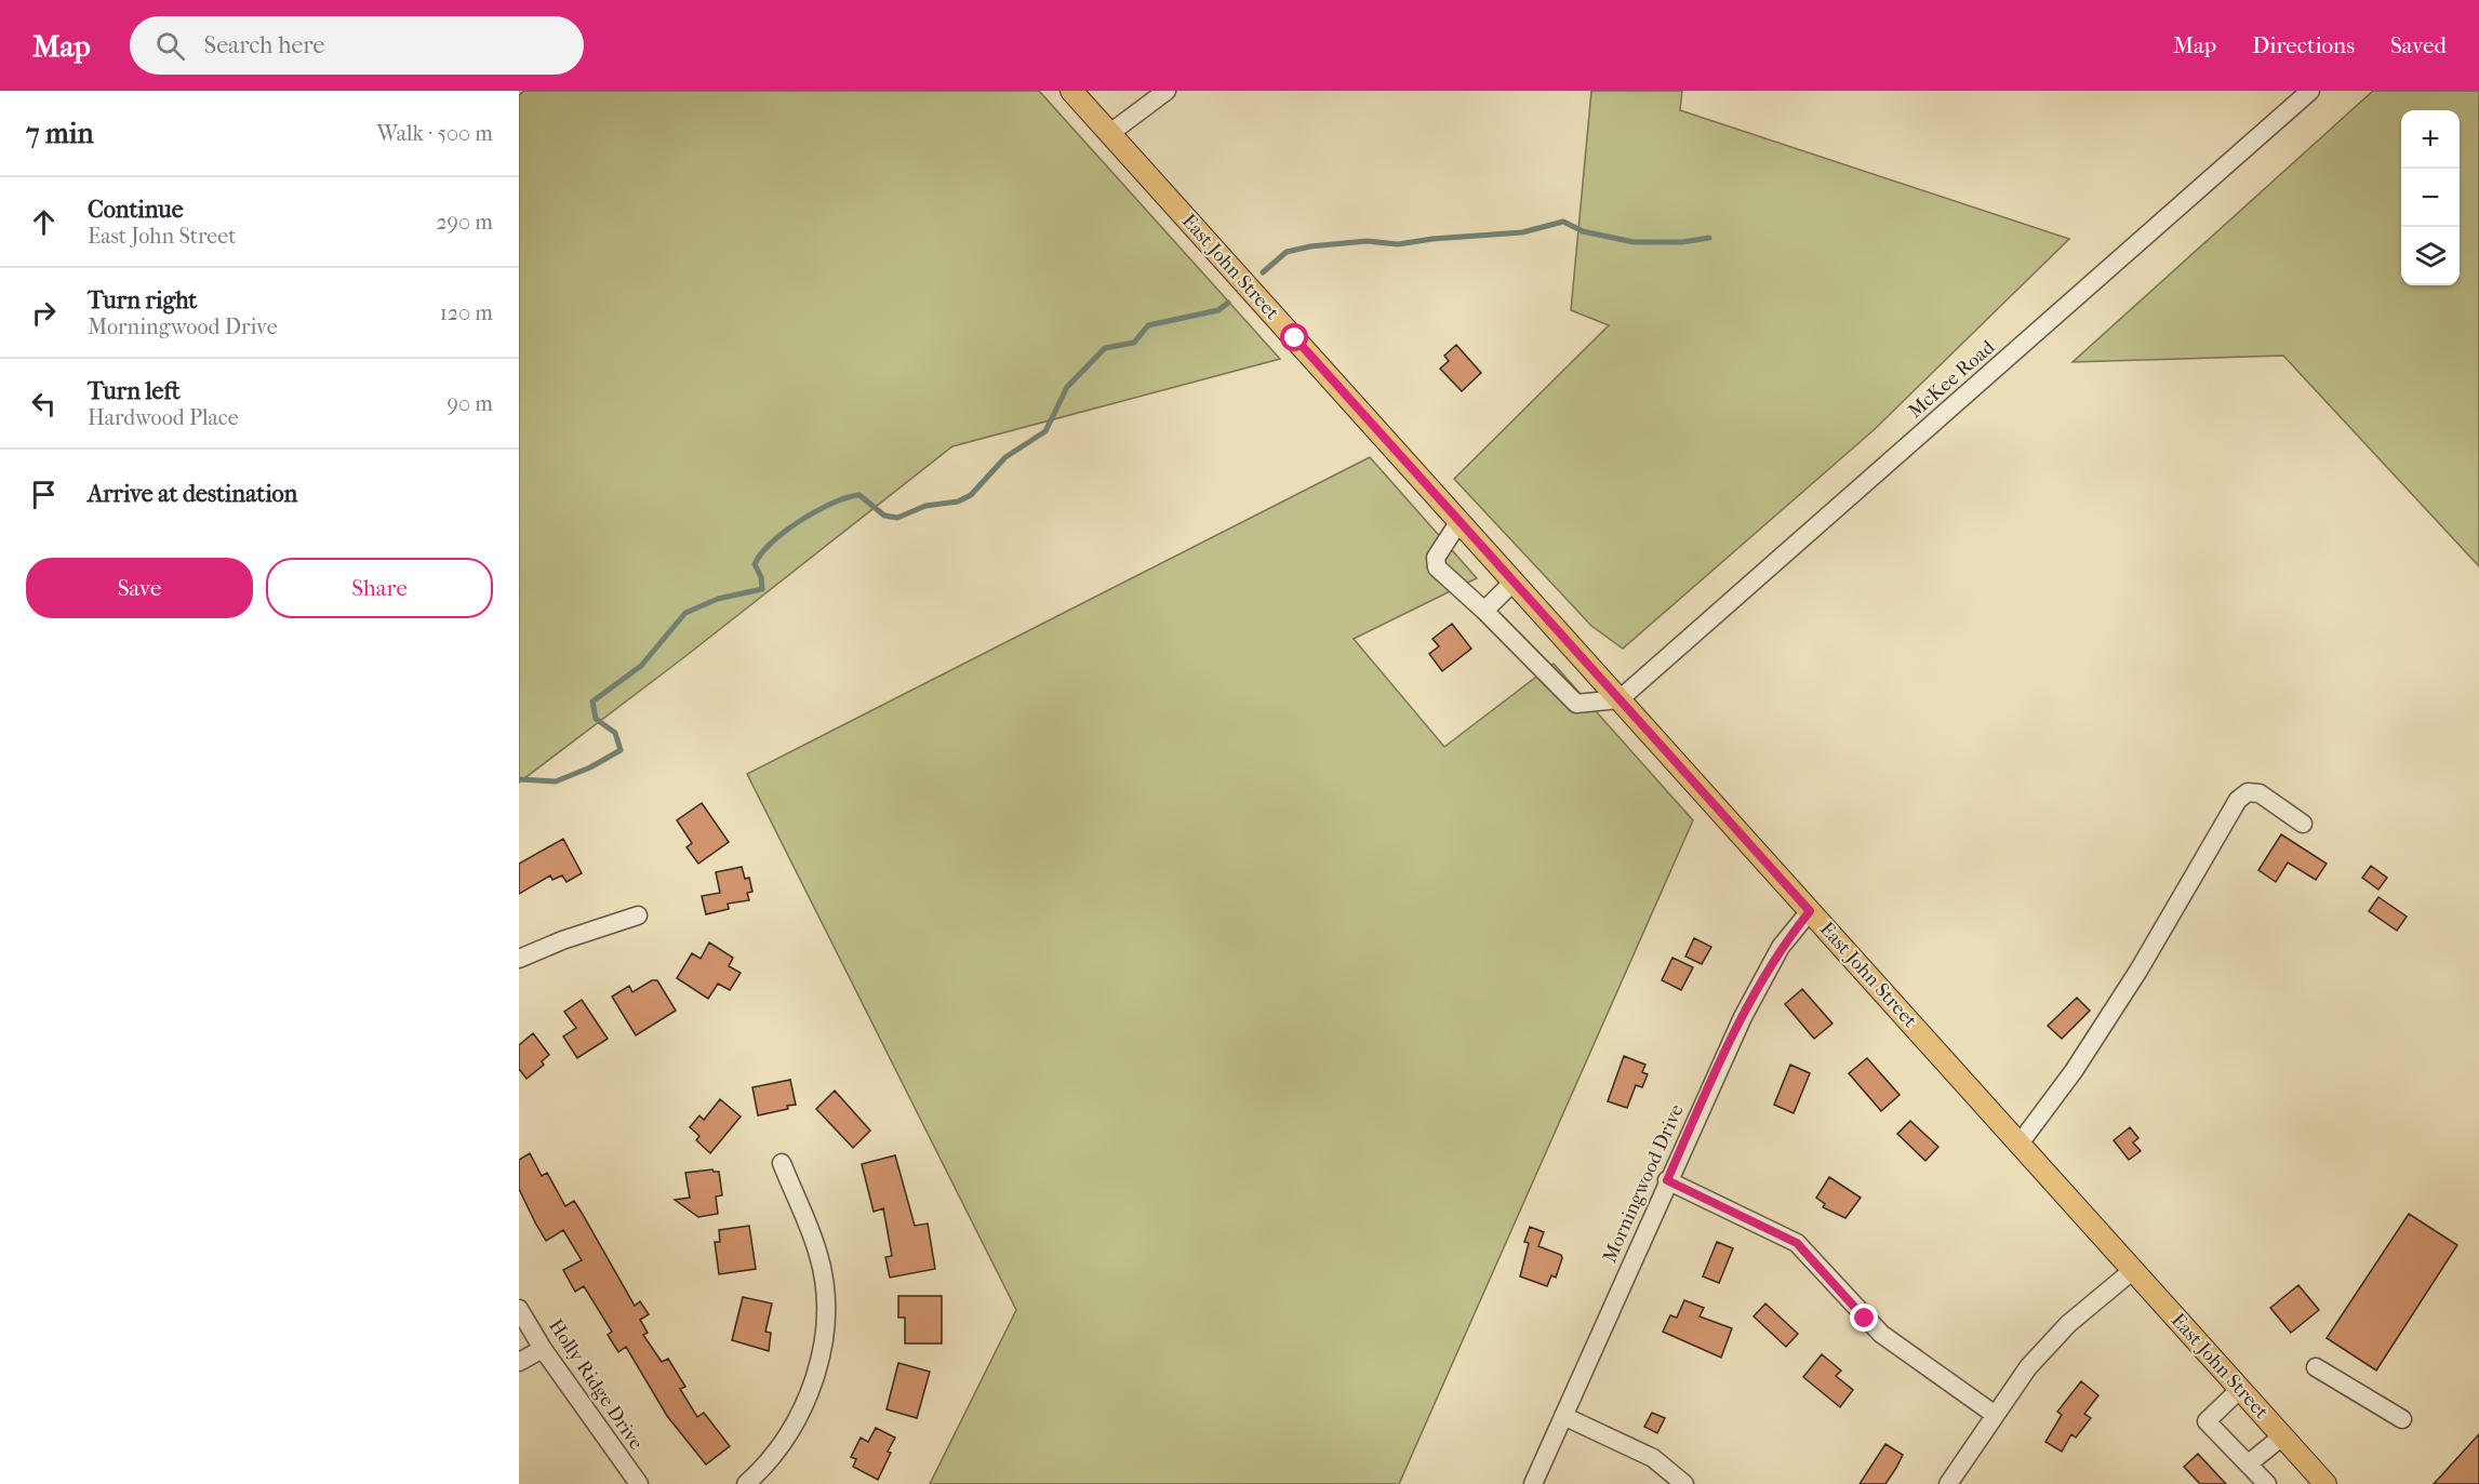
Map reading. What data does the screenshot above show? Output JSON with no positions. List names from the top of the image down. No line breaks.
{"streets":{"main road":["East John Street"],"street":["McKee Road","Morningwood Drive","Holly Ridge Drive"]},"crossings":[["East John Street","McKee Road"],["East John Street","Morningwood Drive"]],"page":{"header":"Map","search":"Search here","nav":["Map","Directions","Saved"],"heading":["7 min","Walk · 500 m"],"map_buttons":["+","−"],"list":[["Continue","East John Street","290 m"],["Turn right","Morningwood Drive","120 m"],["Turn left","Hardwood Place","90 m"],"Arrive at destination"],"buttons":["Save","Share"]}}
